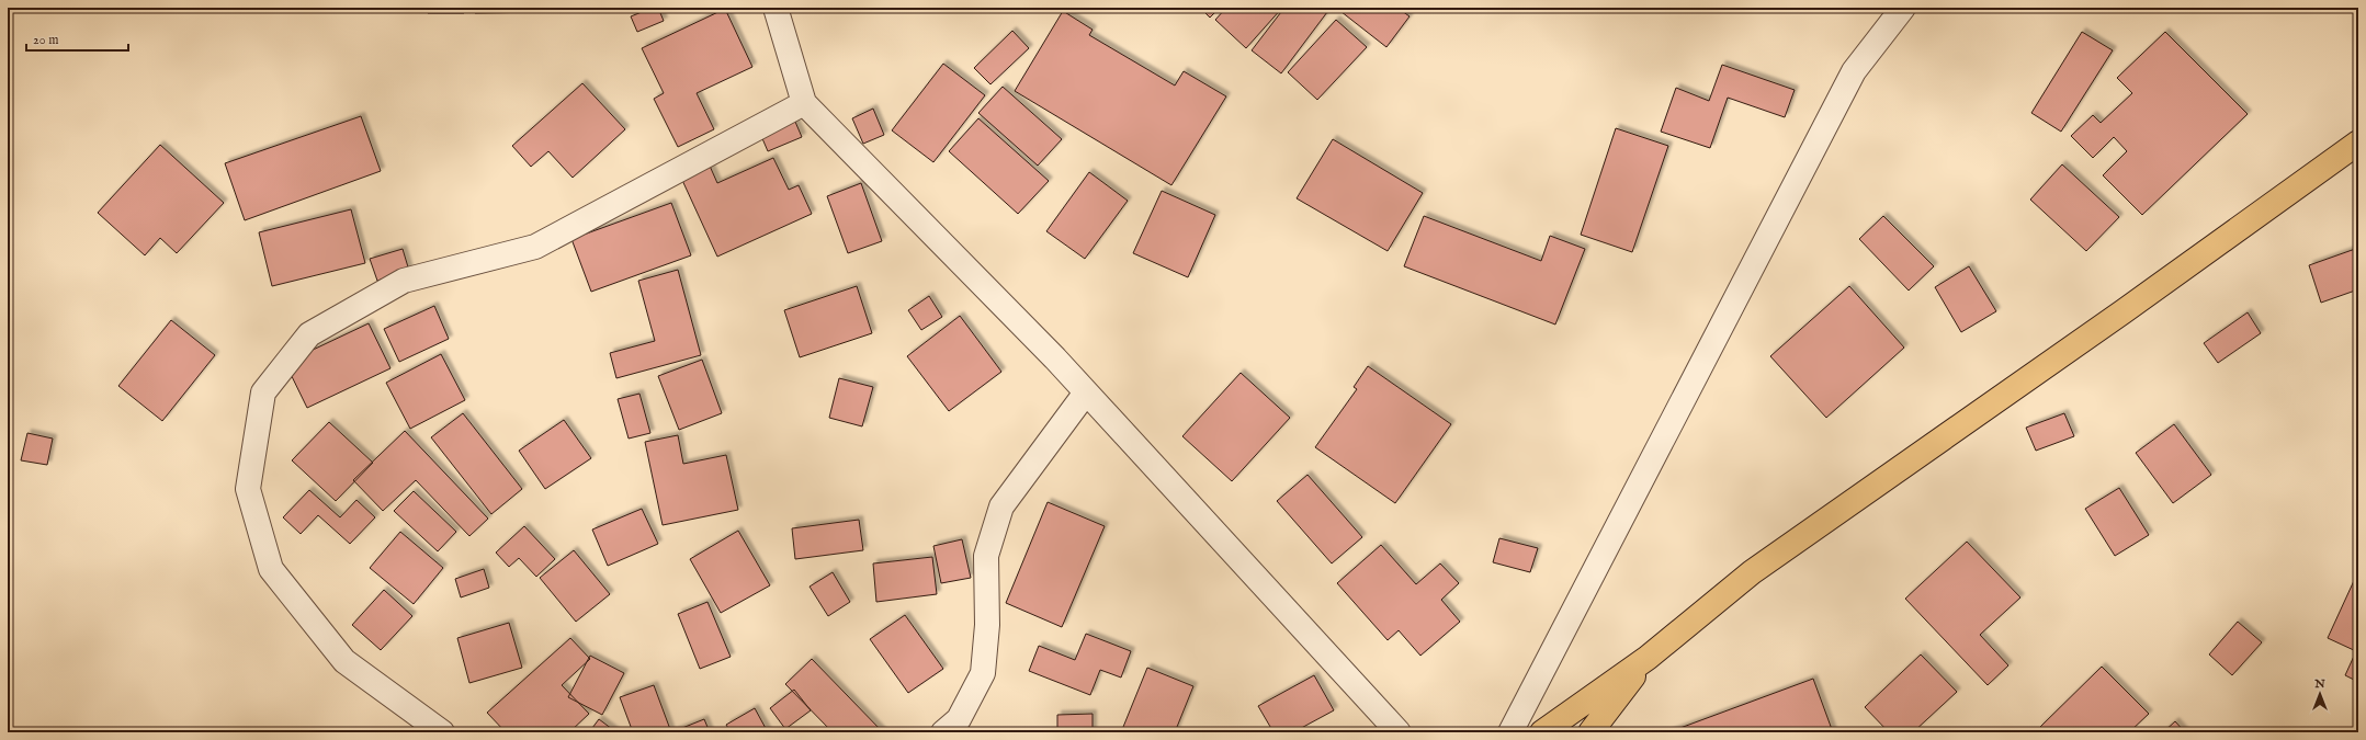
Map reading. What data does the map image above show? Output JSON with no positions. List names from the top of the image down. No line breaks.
{"scale_bar":"20 m","north":"top"}
